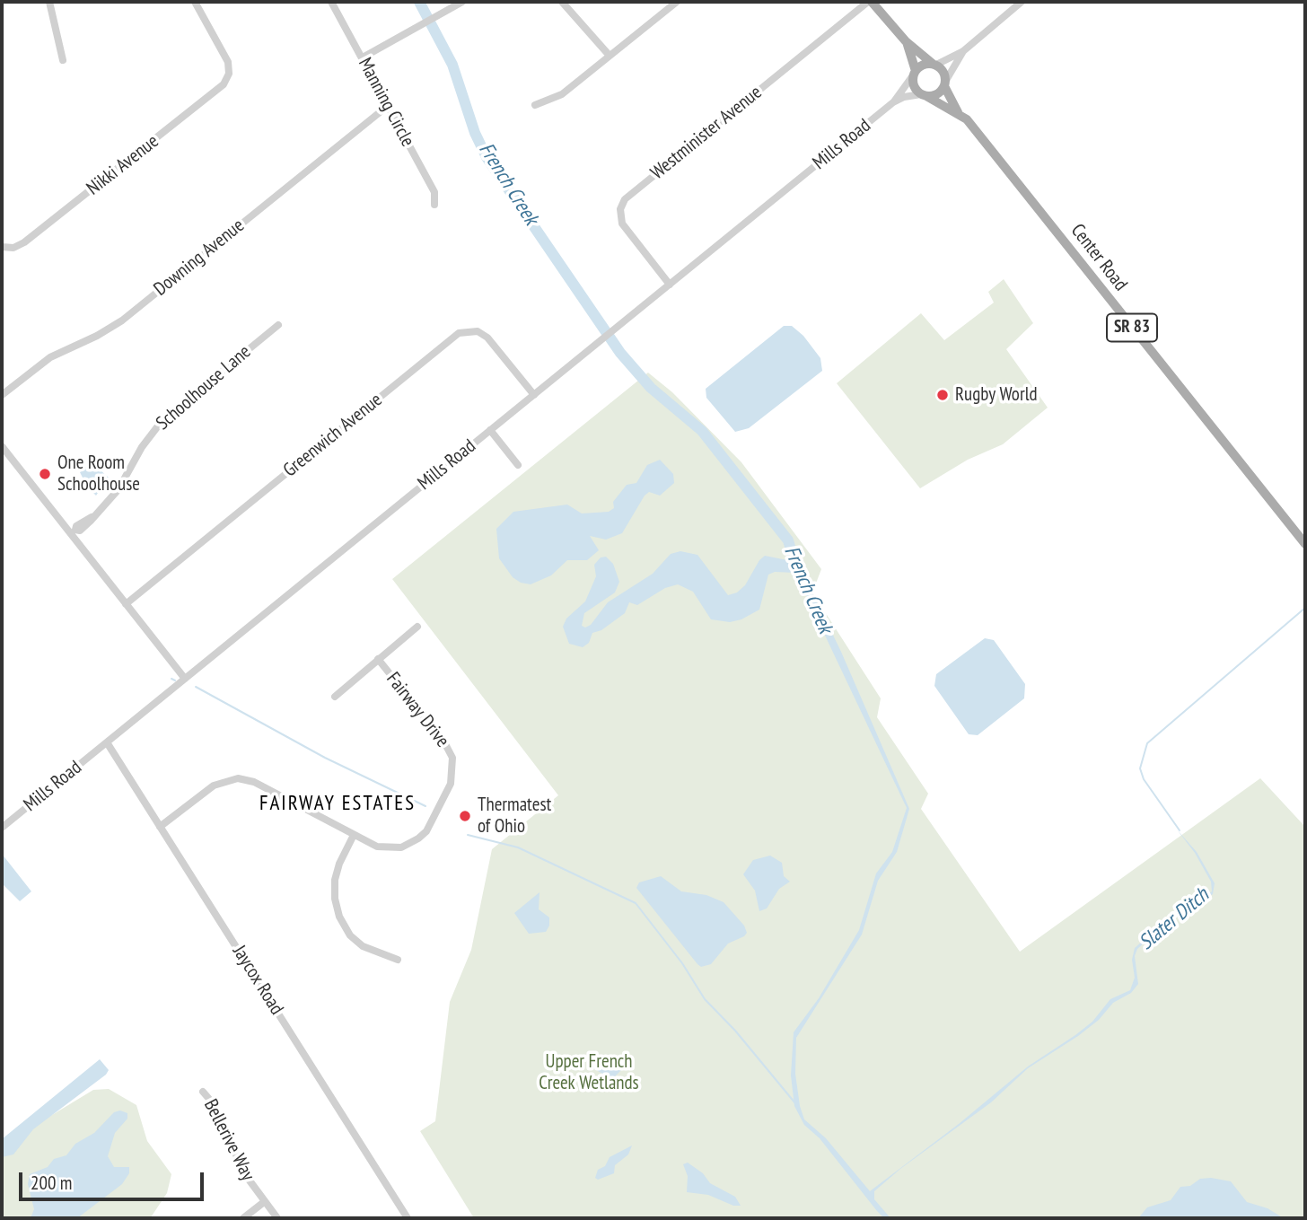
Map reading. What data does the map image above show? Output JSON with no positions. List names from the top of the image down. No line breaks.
{"streets":{"main road":["Center Road","SR 83"],"street":["Manning Circle","Westminister Avenue","Mills Road","Nikki Avenue","Downing Avenue","Schoolhouse Lane","Greenwich Avenue","Fairway Drive","Jaycox Road","Bellerive Way"]},"crossings":[["Manning Circle","Downing Avenue"],["Westminister Avenue","Mills Road"],["Mills Road","Center Road"],["Mills Road","Greenwich Avenue"],["Mills Road","Jaycox Road"],["Fairway Drive","Jaycox Road"]],"districts":["FAIRWAY ESTATES"],"water":["French Creek","Slater Ditch"],"parks":["Upper French Creek Wetlands"],"places":["Rugby World","One Room Schoolhouse","Thermatest of Ohio"],"scale_bar":"200 m"}
